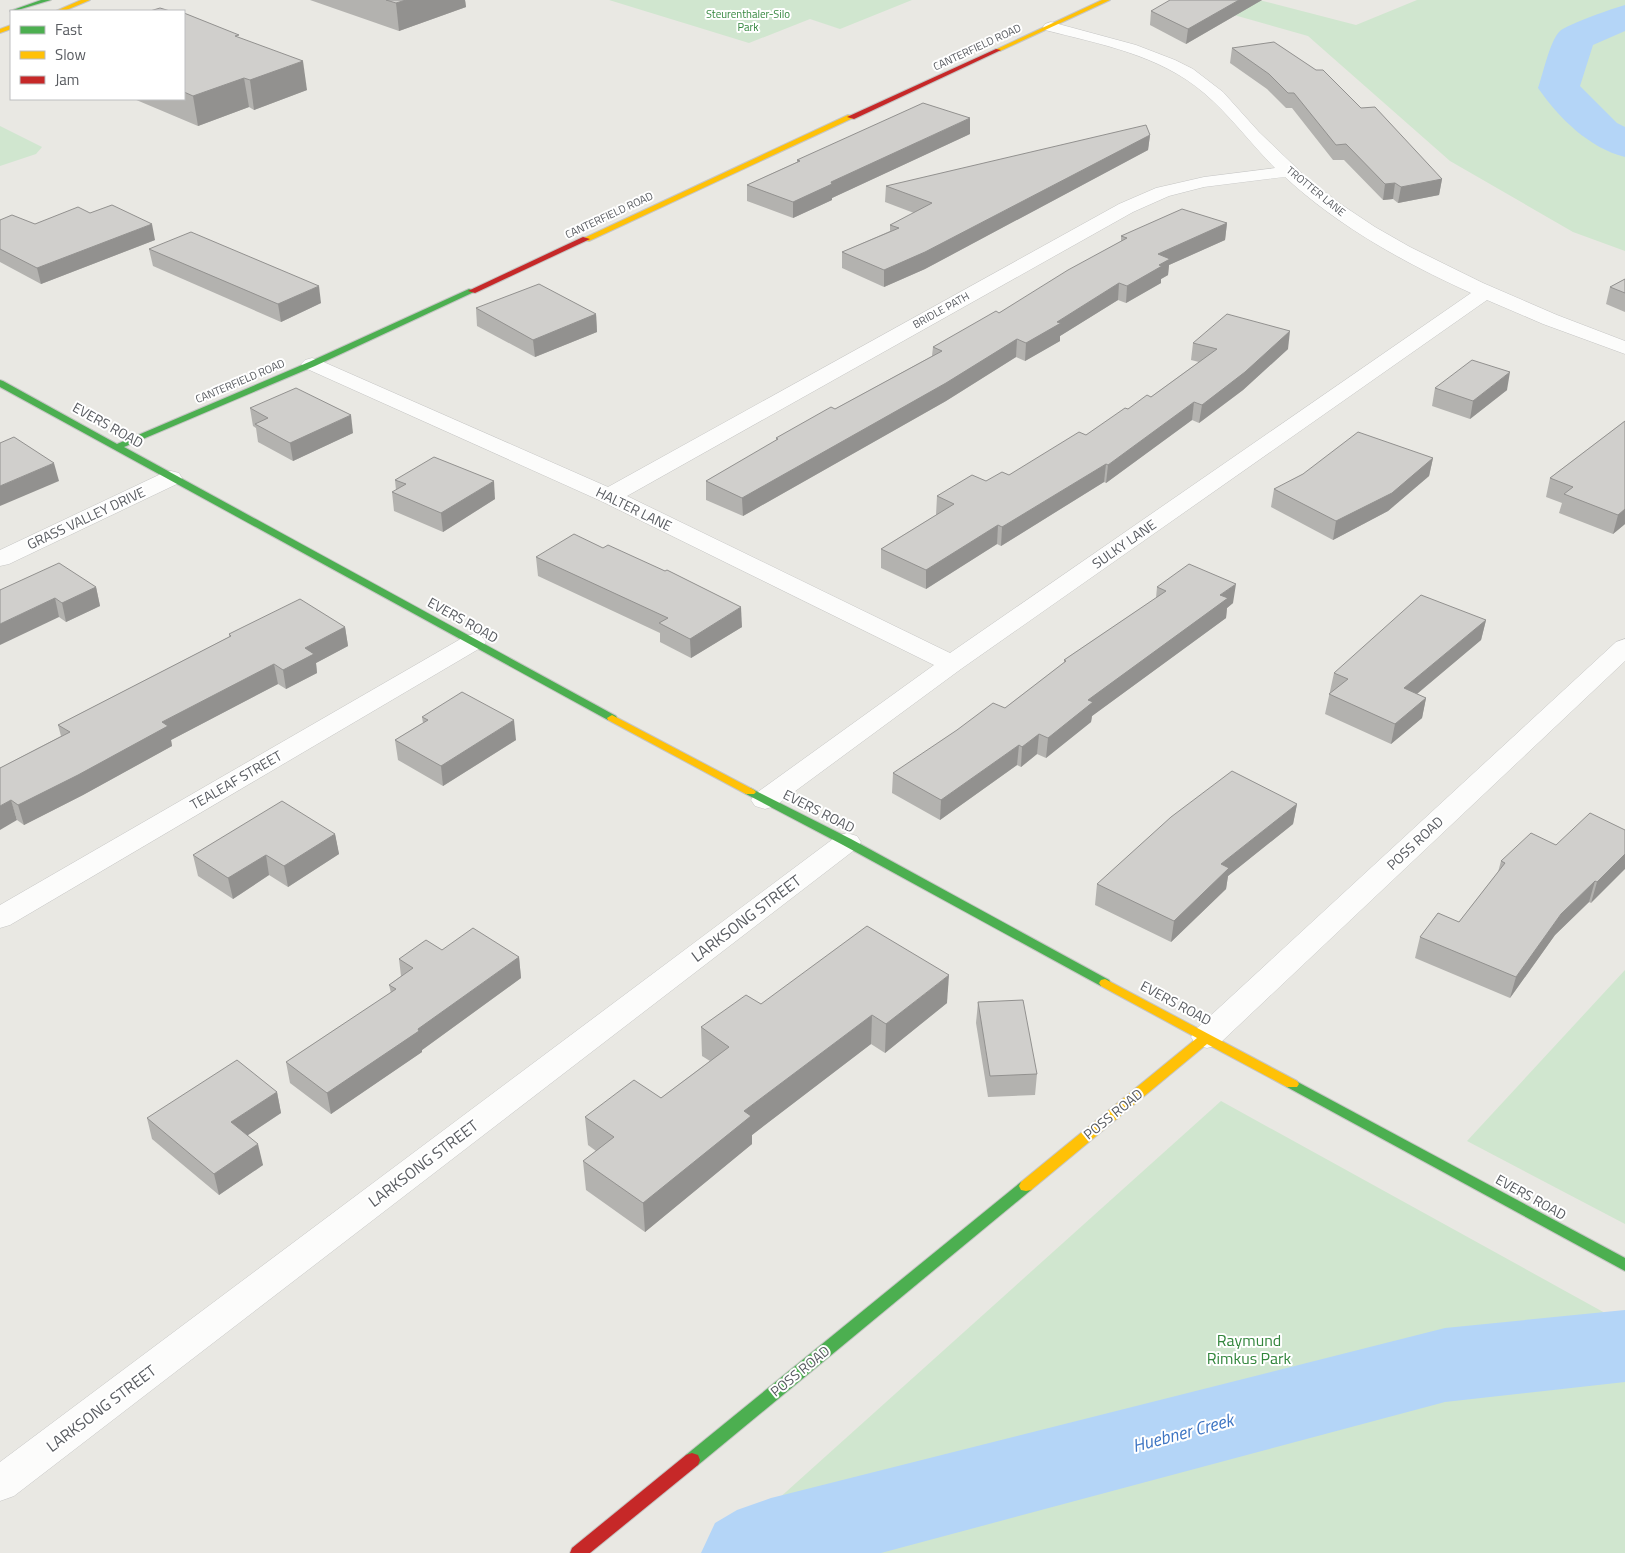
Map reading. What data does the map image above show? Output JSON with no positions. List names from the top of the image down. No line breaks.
{"streets":{"street":["CANTERFIELD ROAD","TROTTER LANE","BRIDLE PATH","EVERS ROAD","HALTER LANE","GRASS VALLEY DRIVE","SULKY LANE","TEALEAF STREET","POSS ROAD","LARKSONG STREET"]},"crossings":[["CANTERFIELD ROAD","TROTTER LANE"],["CANTERFIELD ROAD","EVERS ROAD"],["CANTERFIELD ROAD","HALTER LANE"],["TROTTER LANE","BRIDLE PATH"],["TROTTER LANE","SULKY LANE"],["BRIDLE PATH","HALTER LANE"],["EVERS ROAD","GRASS VALLEY DRIVE"],["EVERS ROAD","SULKY LANE"],["EVERS ROAD","TEALEAF STREET"],["EVERS ROAD","POSS ROAD"],["EVERS ROAD","LARKSONG STREET"],["HALTER LANE","SULKY LANE"]],"water":["Huebner Creek"],"parks":["Steurenthaler-Silo Park","Raymund Rimkus Park"],"legend":["Fast","Slow","Jam"]}
